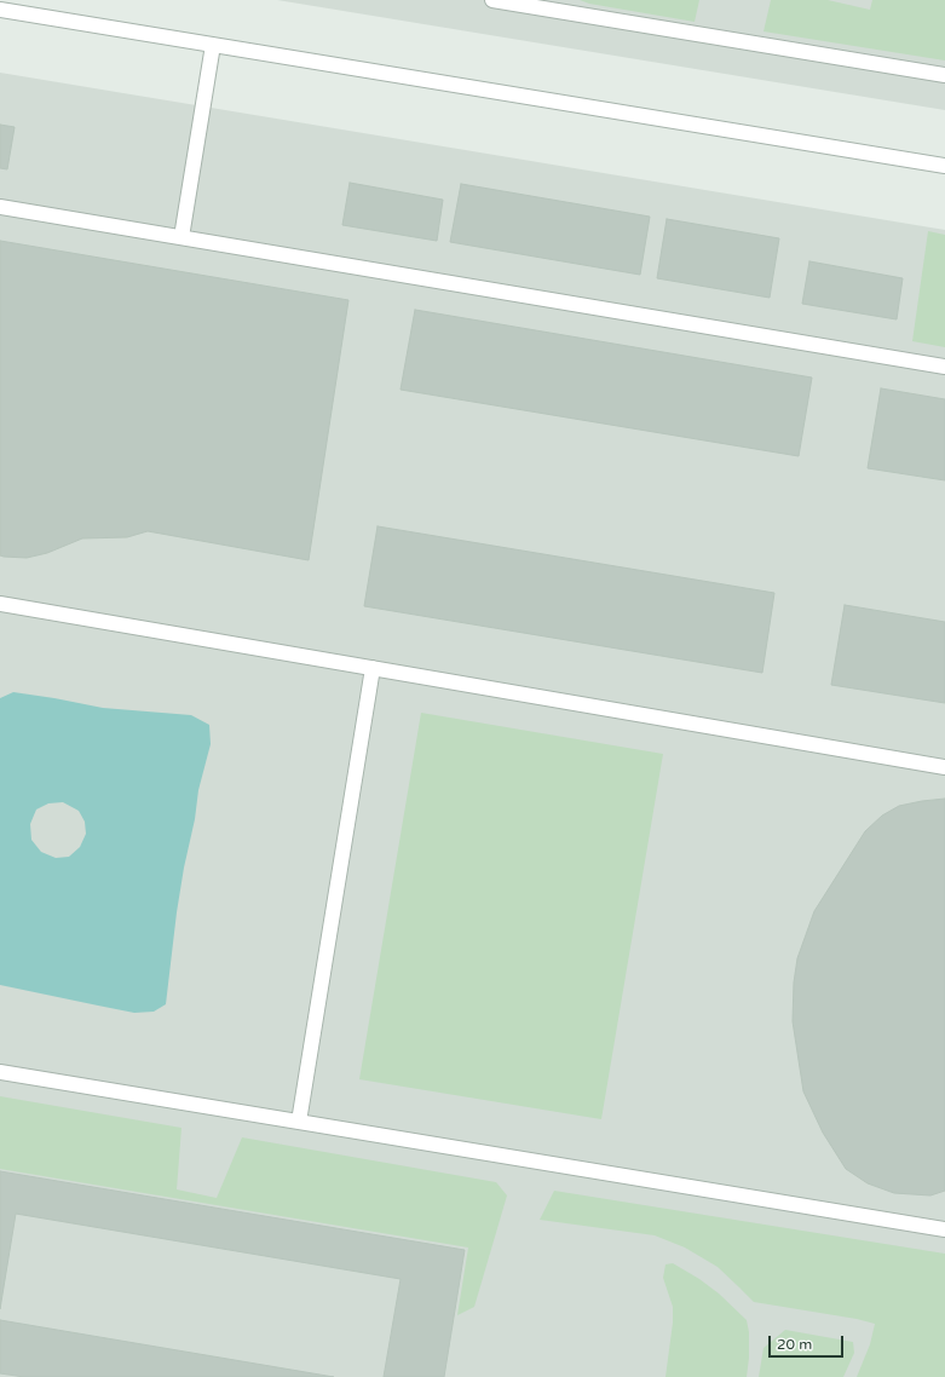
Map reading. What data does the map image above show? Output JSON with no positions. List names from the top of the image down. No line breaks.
{"scale_bar":"20 m"}
